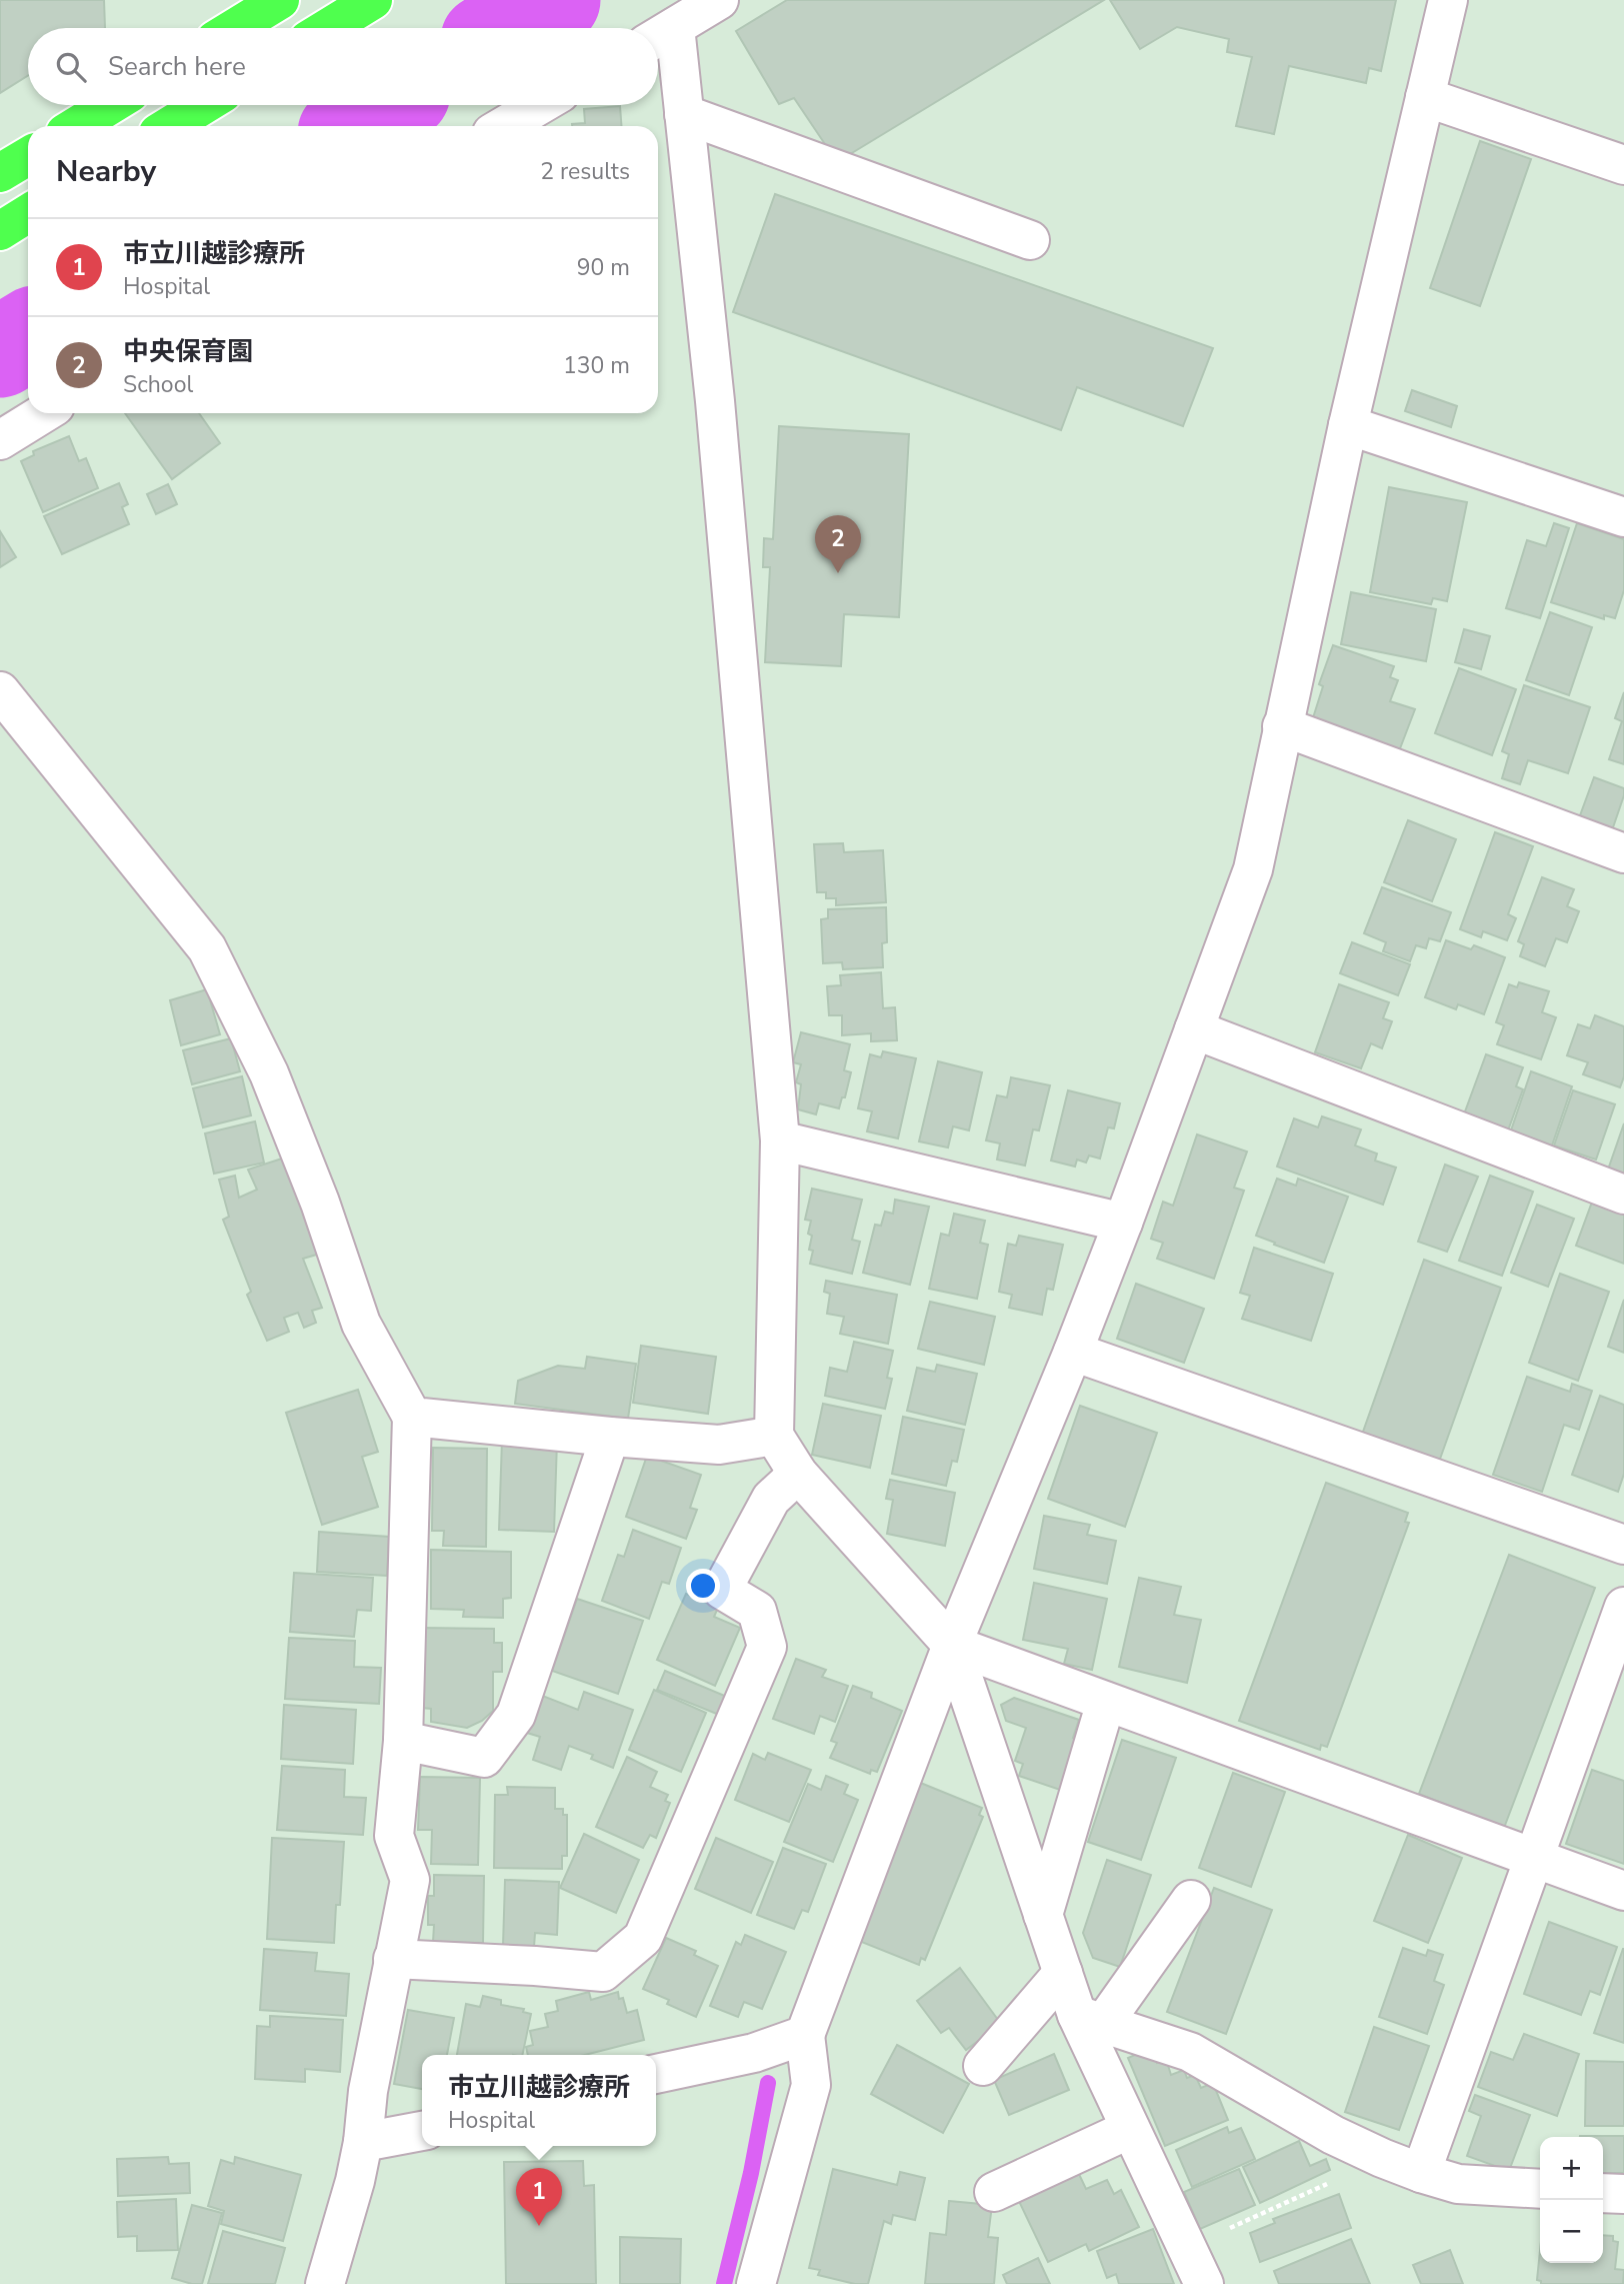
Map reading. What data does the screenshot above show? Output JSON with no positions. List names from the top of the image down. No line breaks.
{"page":{"search":"Search here","heading":["Nearby","2 results"],"list":[{"mark":"1","name":"市立川越診療所","note":"Hospital","value":"90 m"},{"mark":"2","name":"中央保育園","note":"School","value":"130 m"}],"pins":["2","1"],"popup":["市立川越診療所","Hospital"],"map_buttons":["+","−"]}}
